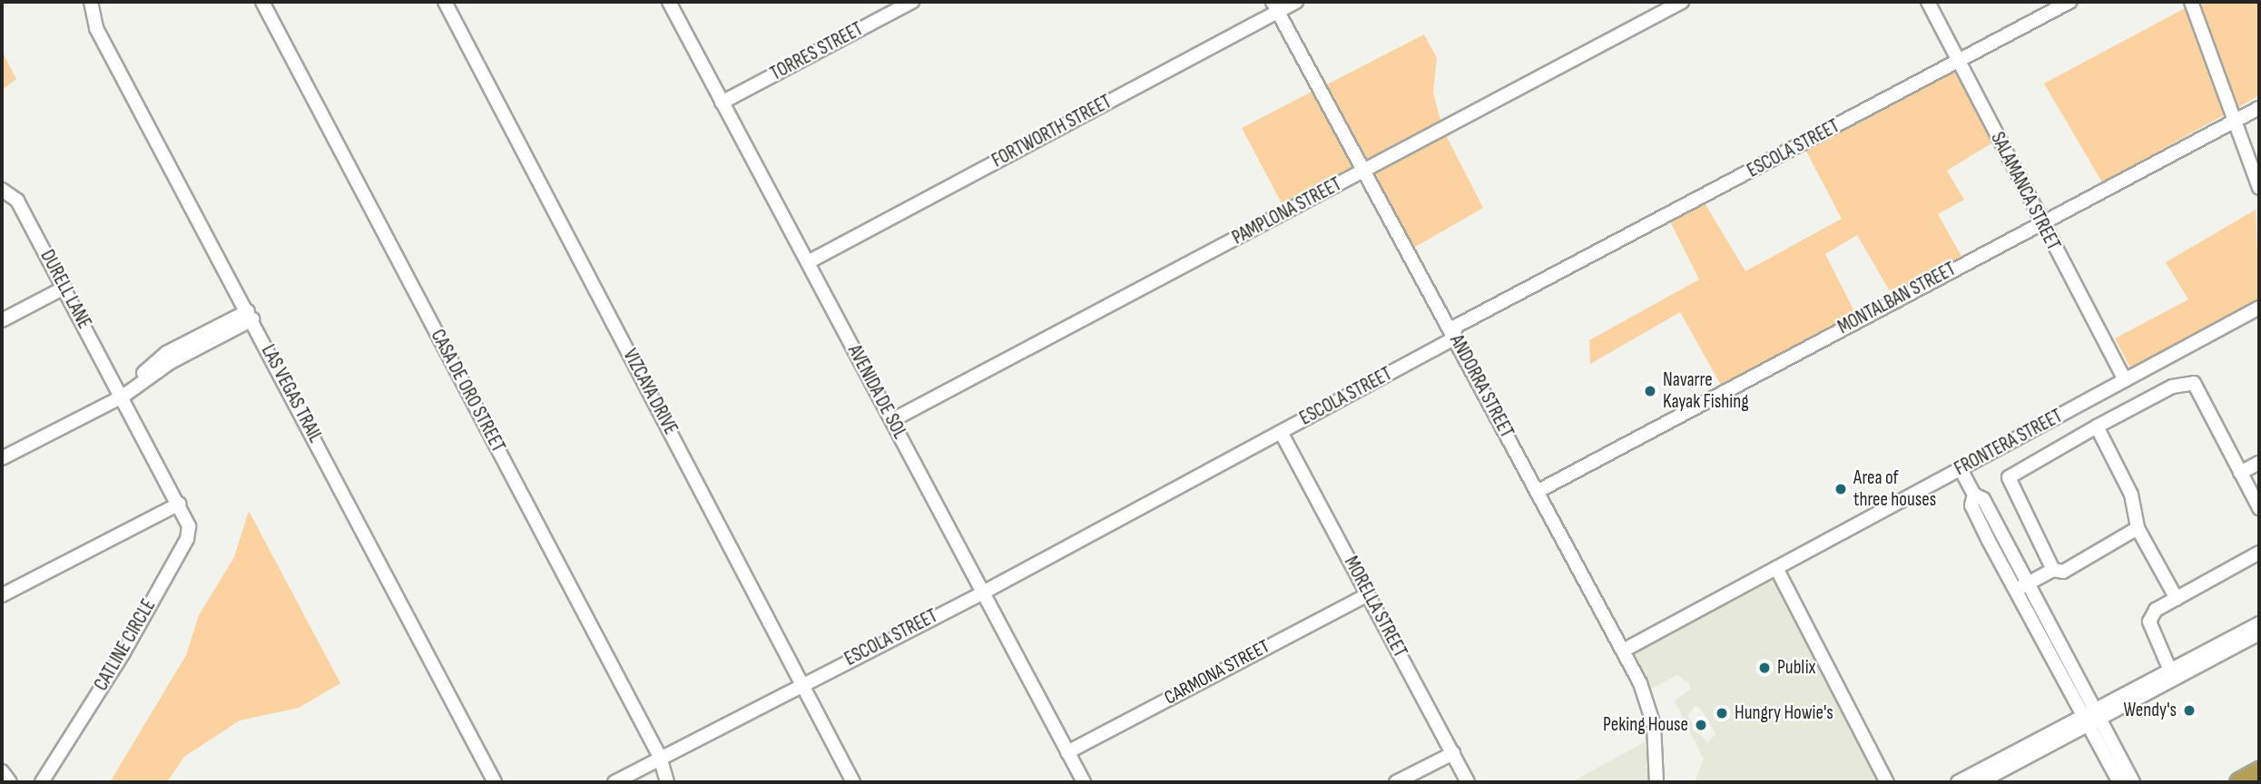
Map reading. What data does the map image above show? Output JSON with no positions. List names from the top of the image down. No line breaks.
{"streets":{"street":["TORRES STREET","FORTWORTH STREET","ESCOLA STREET","SALAMANCA STREET","PAMPLONA STREET","DURELL LANE","MONTALBAN STREET","ANDORRA STREET","CASA DE ORO STREET","VIZCAYA DRIVE","AVENIDA DE SOL","LAS VEGAS TRAIL","FRONTERA STREET","MORELLA STREET","CATLINE CIRCLE","CARMONA STREET"]},"crossings":[["TORRES STREET","AVENIDA DE SOL"],["FORTWORTH STREET","ANDORRA STREET"],["FORTWORTH STREET","AVENIDA DE SOL"],["ESCOLA STREET","SALAMANCA STREET"],["ESCOLA STREET","ANDORRA STREET"],["ESCOLA STREET","CASA DE ORO STREET"],["ESCOLA STREET","VIZCAYA DRIVE"],["ESCOLA STREET","AVENIDA DE SOL"],["ESCOLA STREET","MORELLA STREET"],["SALAMANCA STREET","MONTALBAN STREET"],["SALAMANCA STREET","FRONTERA STREET"],["PAMPLONA STREET","ANDORRA STREET"],["PAMPLONA STREET","AVENIDA DE SOL"],["DURELL LANE","CATLINE CIRCLE"],["MONTALBAN STREET","ANDORRA STREET"],["ANDORRA STREET","FRONTERA STREET"],["AVENIDA DE SOL","CARMONA STREET"],["MORELLA STREET","CARMONA STREET"]],"places":["Navarre Kayak Fishing","Area of three houses","Publix","Wendy's","Hungry Howie's","Peking House"]}
